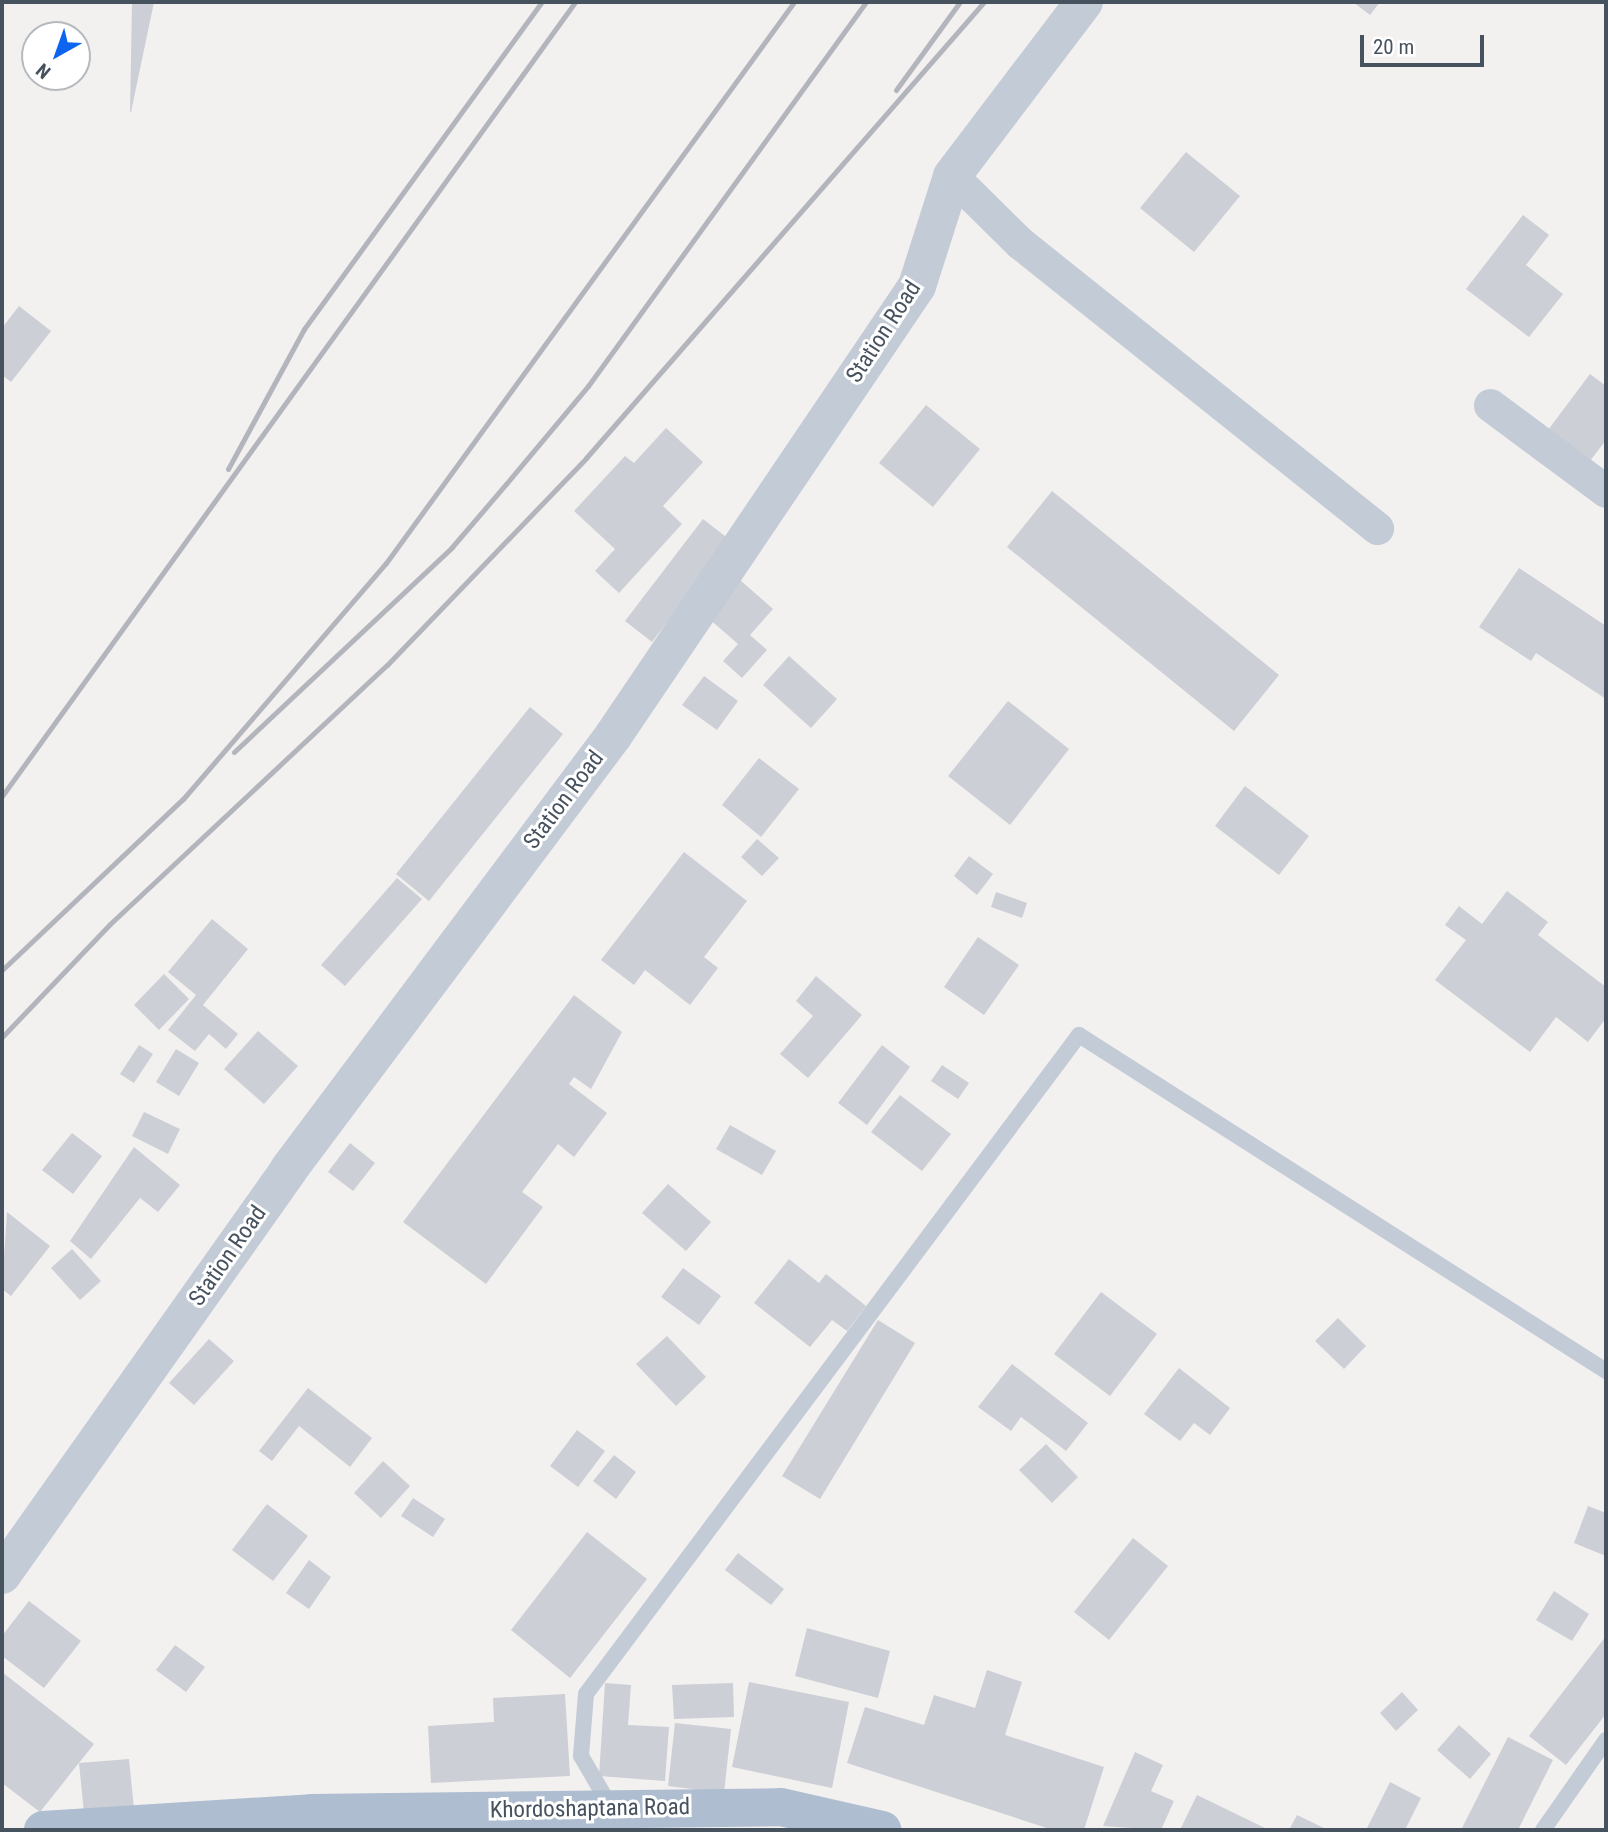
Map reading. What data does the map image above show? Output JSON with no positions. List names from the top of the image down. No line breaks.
{"streets":{"main road":["Khordoshaptana Road"],"street":["Station Road"]},"scale_bar":"20 m","north":"bottom left"}
